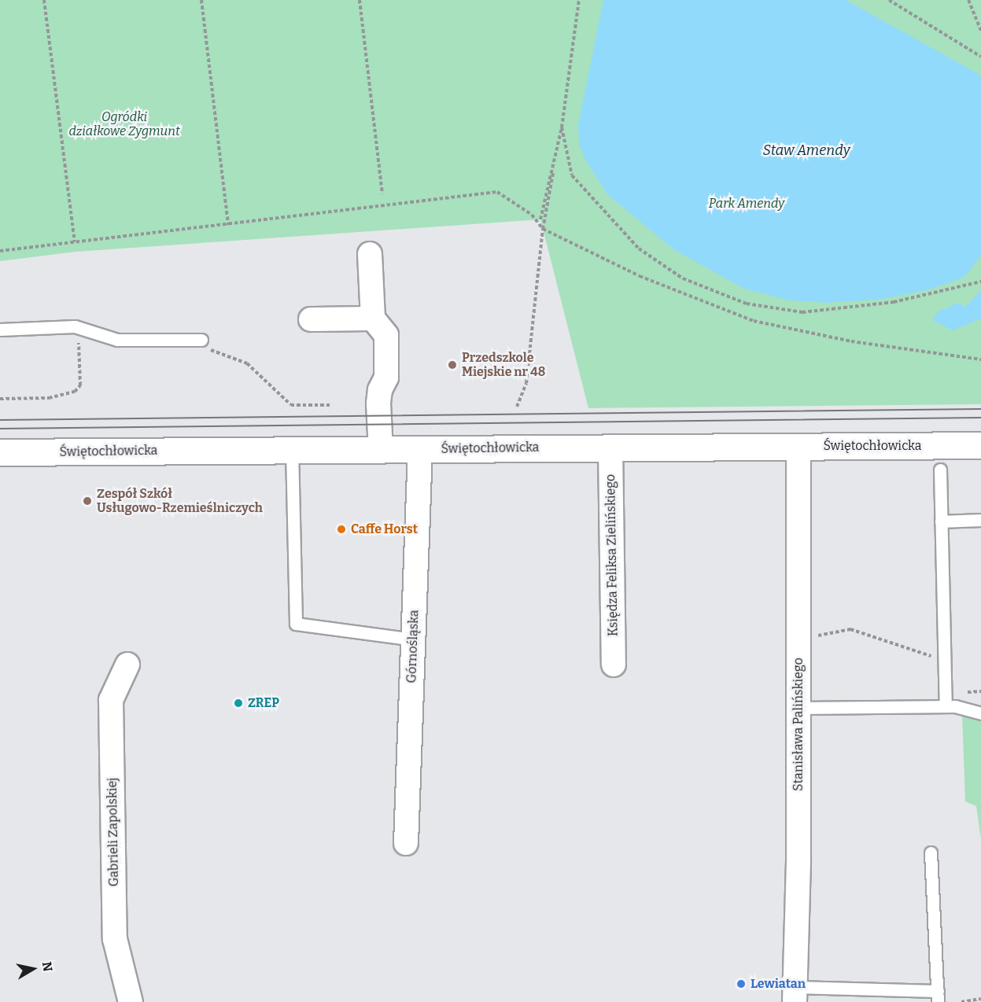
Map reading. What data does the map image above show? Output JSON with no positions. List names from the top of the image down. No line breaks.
{"streets":{"main road":["Świętochłowicka"],"street":["Księdza Feliksa Zielińskiego","Górnośląska","Stanisława Palińskiego","Gabrieli Zapolskiej"]},"crossings":[["Świętochłowicka","Księdza Feliksa Zielińskiego"],["Świętochłowicka","Górnośląska"],["Świętochłowicka","Stanisława Palińskiego"]],"water":["Staw Amendy"],"parks":["Ogródki działkowe Zygmunt","Park Amendy"],"places":["Przedszkole Miejskie nr 48","Zespół Szkół Usługowo-Rzemieślniczych","Caffe Horst","ZREP","Lewiatan"],"north":"right"}
